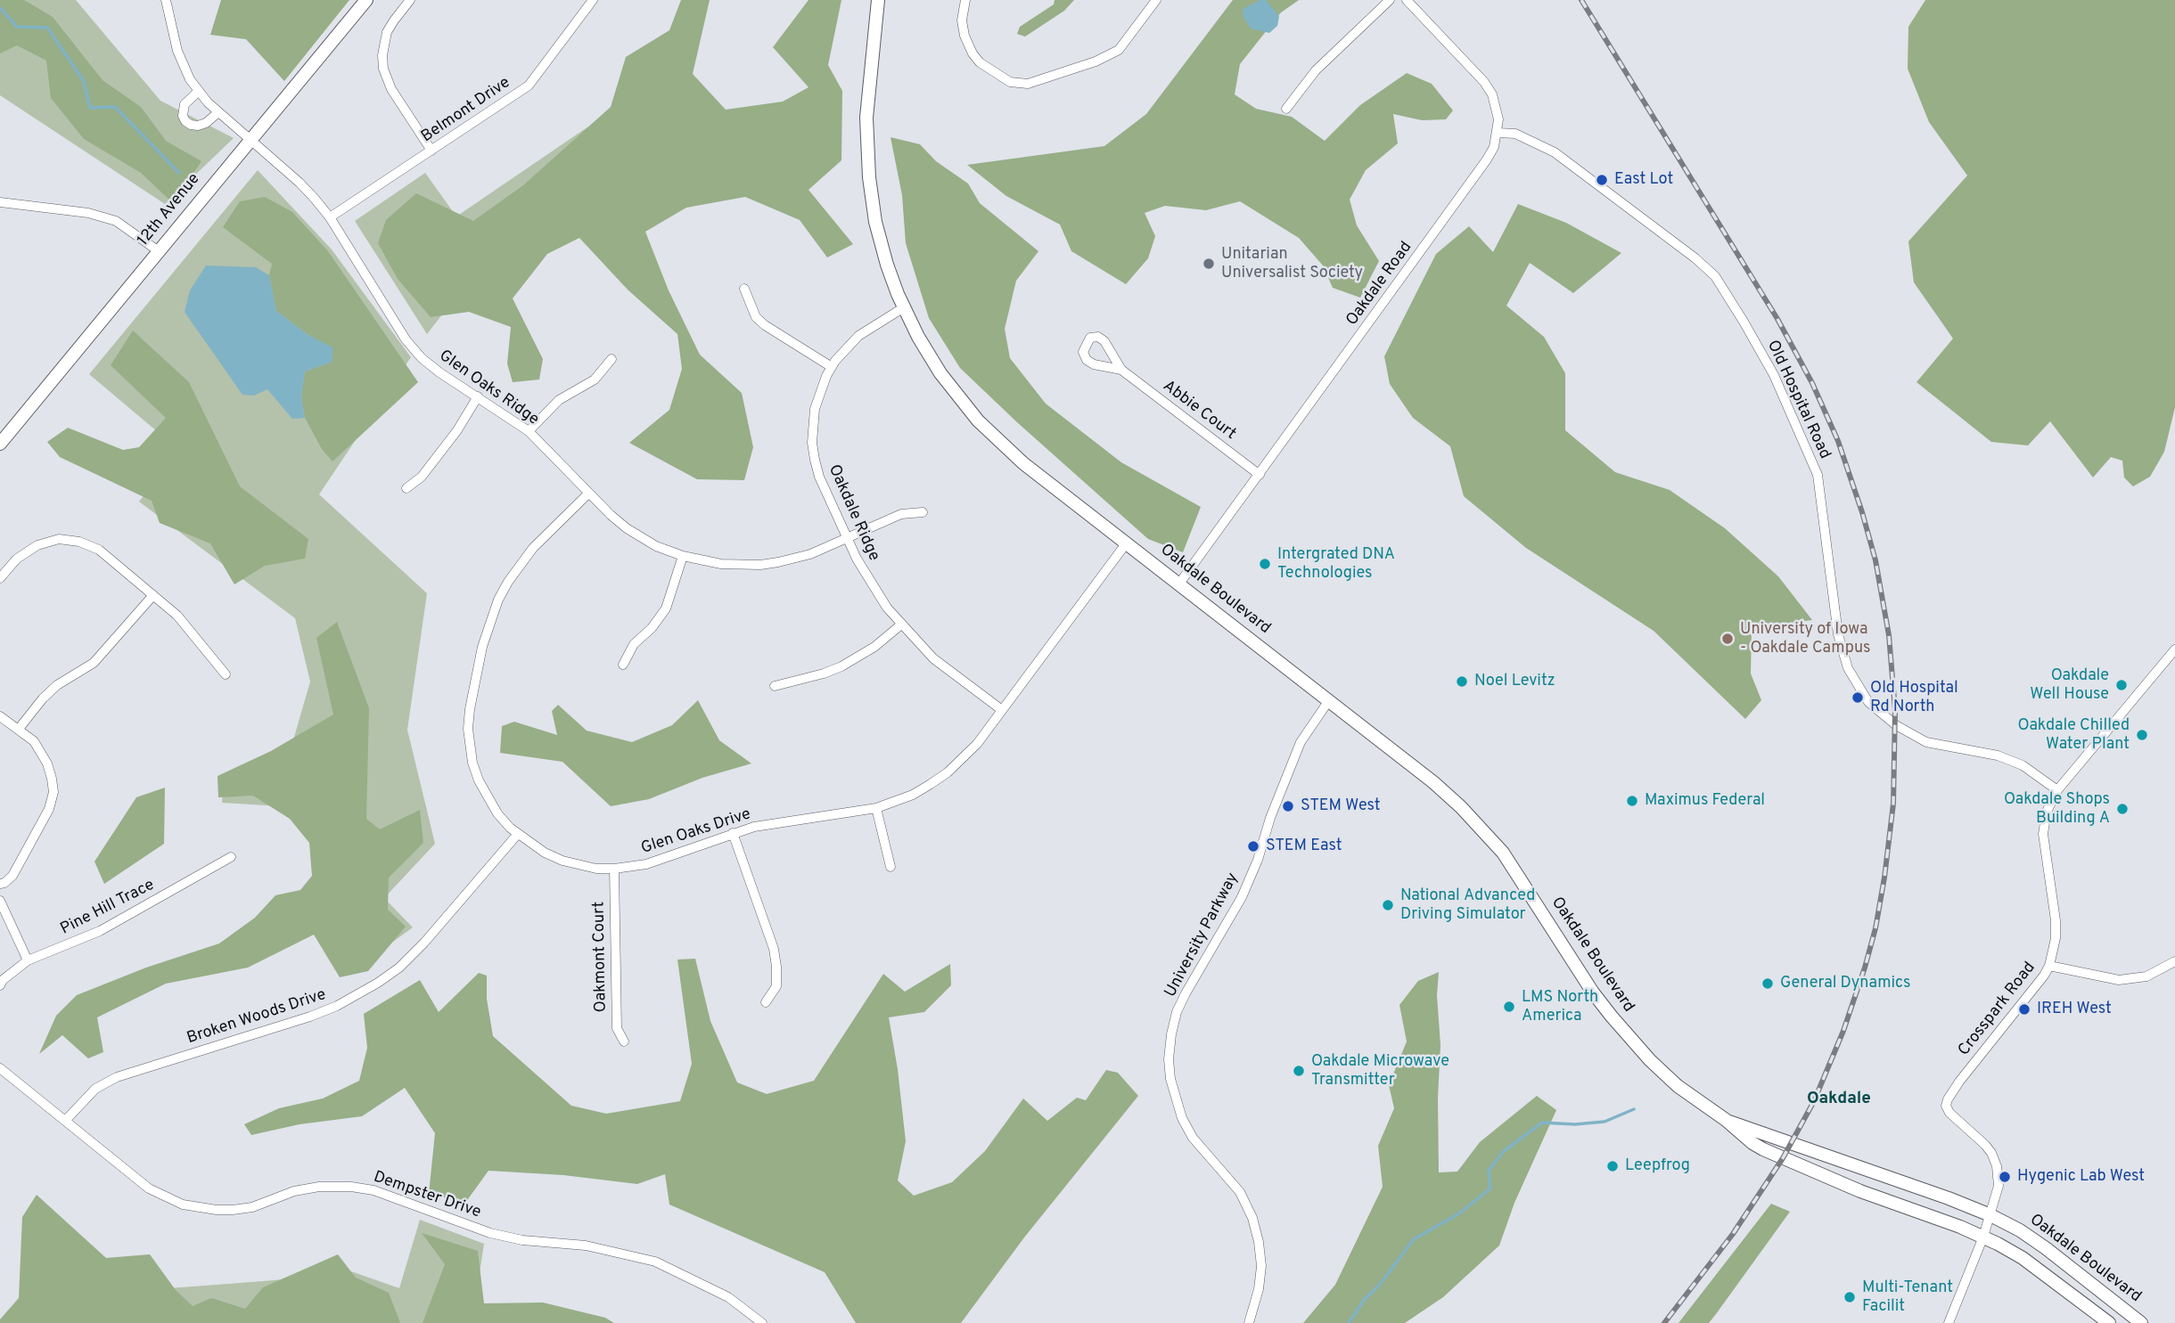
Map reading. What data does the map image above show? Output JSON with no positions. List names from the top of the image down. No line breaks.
{"streets":{"main road":["12th Avenue","Oakdale Boulevard"],"street":["Belmont Drive","Oakdale Road","Glen Oaks Ridge","Old Hospital Road","Abbie Court","Oakdale Ridge","Glen Oaks Drive","Pine Hill Trace","University Parkway","Oakmont Court","Crosspark Road","Broken Woods Drive","Dempster Drive"]},"crossings":[["Belmont Drive","Glen Oaks Ridge"],["12th Avenue","Glen Oaks Ridge"],["Oakdale Road","Old Hospital Road"],["Oakdale Road","Abbie Court"],["Oakdale Road","Oakdale Boulevard"],["Glen Oaks Ridge","Oakdale Ridge"],["Glen Oaks Ridge","Glen Oaks Drive"],["Old Hospital Road","Crosspark Road"],["Oakdale Ridge","Oakdale Boulevard"],["Oakdale Ridge","Glen Oaks Drive"],["Oakdale Boulevard","Glen Oaks Drive"],["Oakdale Boulevard","University Parkway"],["Oakdale Boulevard","Crosspark Road"],["Glen Oaks Drive","Oakmont Court"],["Glen Oaks Drive","Broken Woods Drive"],["Broken Woods Drive","Dempster Drive"]],"districts":["Oakdale"],"places":["East Lot","Unitarian Universalist Society","Intergrated DNA Technologies","University of Iowa - Oakdale Campus","Noel Levitz","Oakdale Well House","Old Hospital Rd North","Oakdale Chilled Water Plant","Maximus Federal","STEM West","Oakdale Shops Building A","STEM East","National Advanced Driving Simulator","General Dynamics","LMS North America","IREH West","Oakdale Microwave Transmitter","Leepfrog","Hygenic Lab West","Multi-Tenant Facilit"]}
